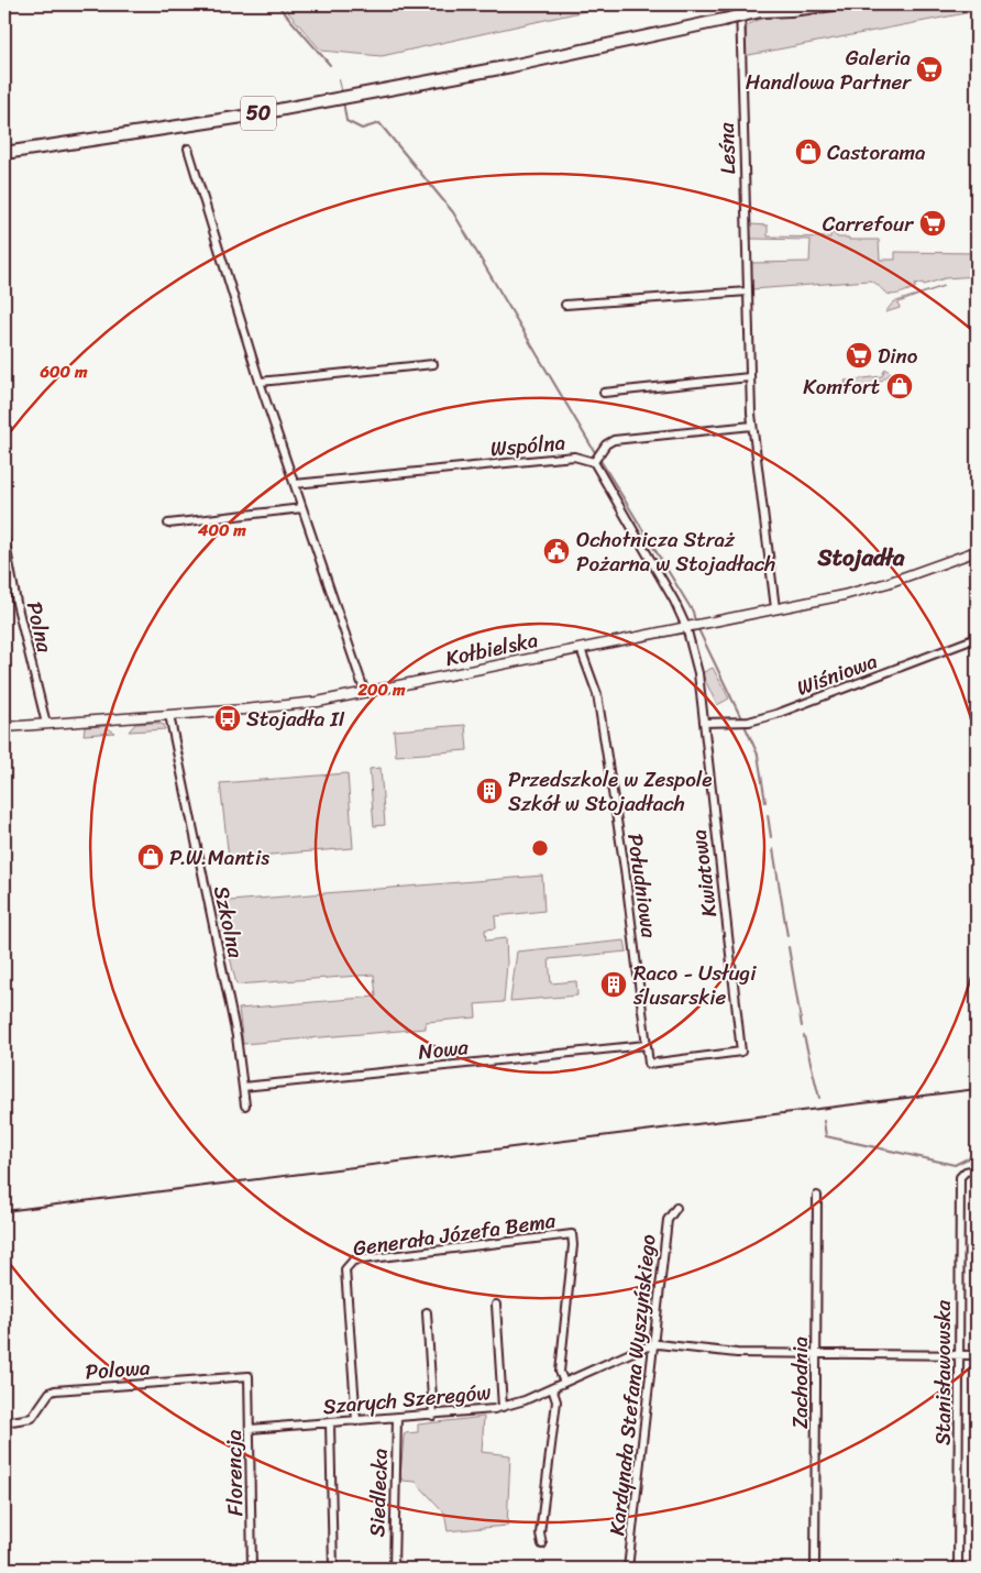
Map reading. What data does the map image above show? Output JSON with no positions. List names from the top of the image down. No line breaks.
{"streets":{"main road":["50"],"street":["Leśna","Wspólna","Polna","Kołbielska","Wiśniowa","Kwiatowa","Południowa","Szkolna","Nowa","Generała Józefa Bema","Polowa","Stanisławowska","Zachodnia","Kardynała Stefana Wyszyńskiego","Szarych Szeregów","Florencja","Siedlecka"]},"crossings":[["Leśna","Kołbielska"],["Wspólna","Kwiatowa"],["Polna","Kołbielska"],["Kołbielska","Kwiatowa"],["Kołbielska","Południowa"],["Kołbielska","Szkolna"],["Wiśniowa","Kwiatowa"],["Kwiatowa","Południowa"],["Południowa","Nowa"],["Szkolna","Nowa"],["Generała Józefa Bema","Szarych Szeregów"],["Polowa","Florencja"],["Kardynała Stefana Wyszyńskiego","Szarych Szeregów"],["Szarych Szeregów","Florencja"],["Szarych Szeregów","Siedlecka"]],"districts":["Stojadła"],"places":{"supermarket":["Galeria Handlowa Partner","Carrefour","Dino"],"shop":["Castorama","Komfort","P.W.Mantis"],"public building":["Ochotnicza Straż Pożarna w Stojadłach"],"bus stop":["Stojadła II"],"building":["Przedszkole w Zespole Szkół w Stojadłach","Raco - Usługi ślusarskie"]},"rings":["600 m","400 m","200 m"]}
